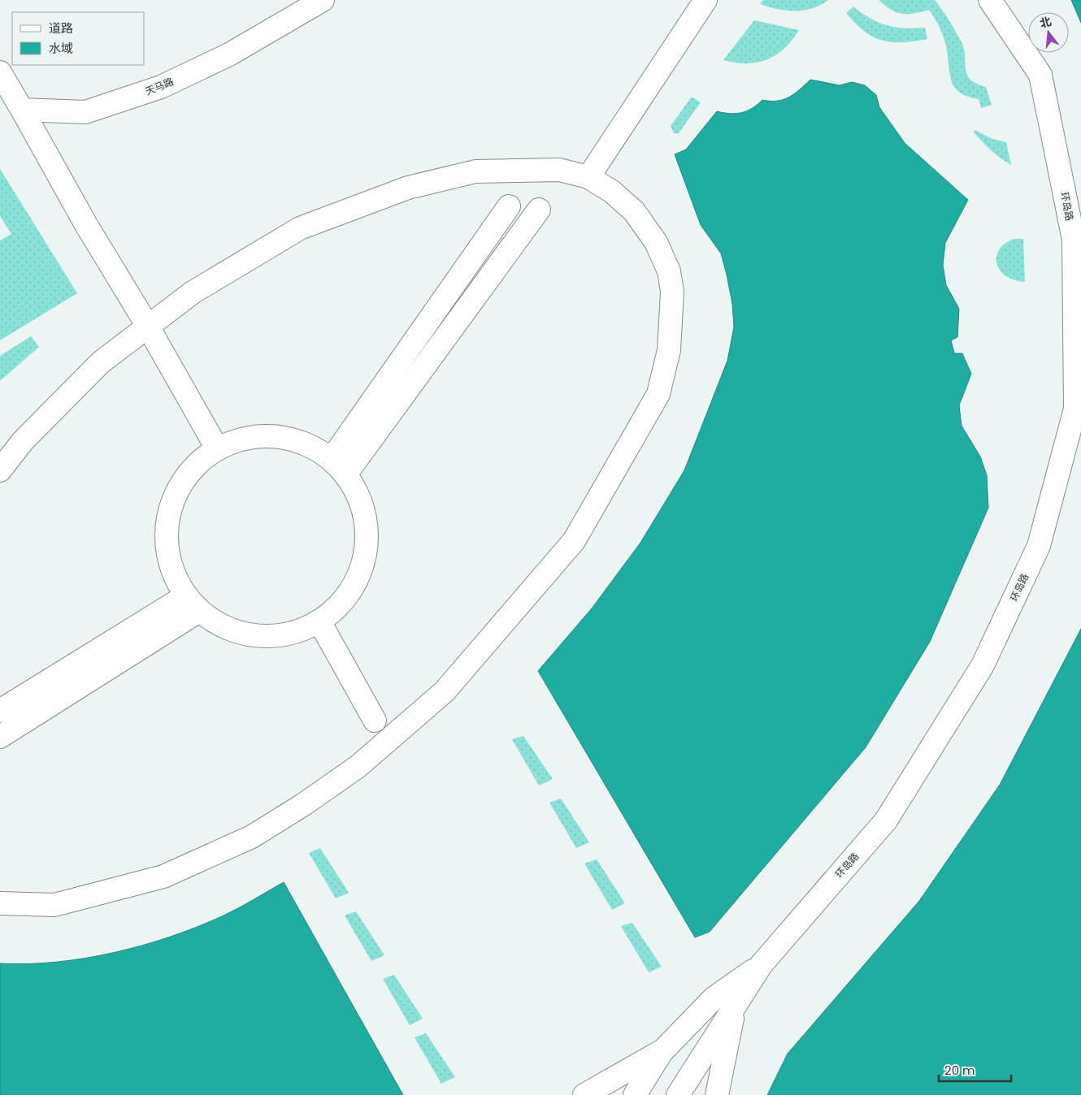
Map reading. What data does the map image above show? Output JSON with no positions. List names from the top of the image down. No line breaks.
{"streets":{"street":["天马路","环岛路"]},"legend":["道路","水域"],"scale_bar":"20 m","north":"top"}
